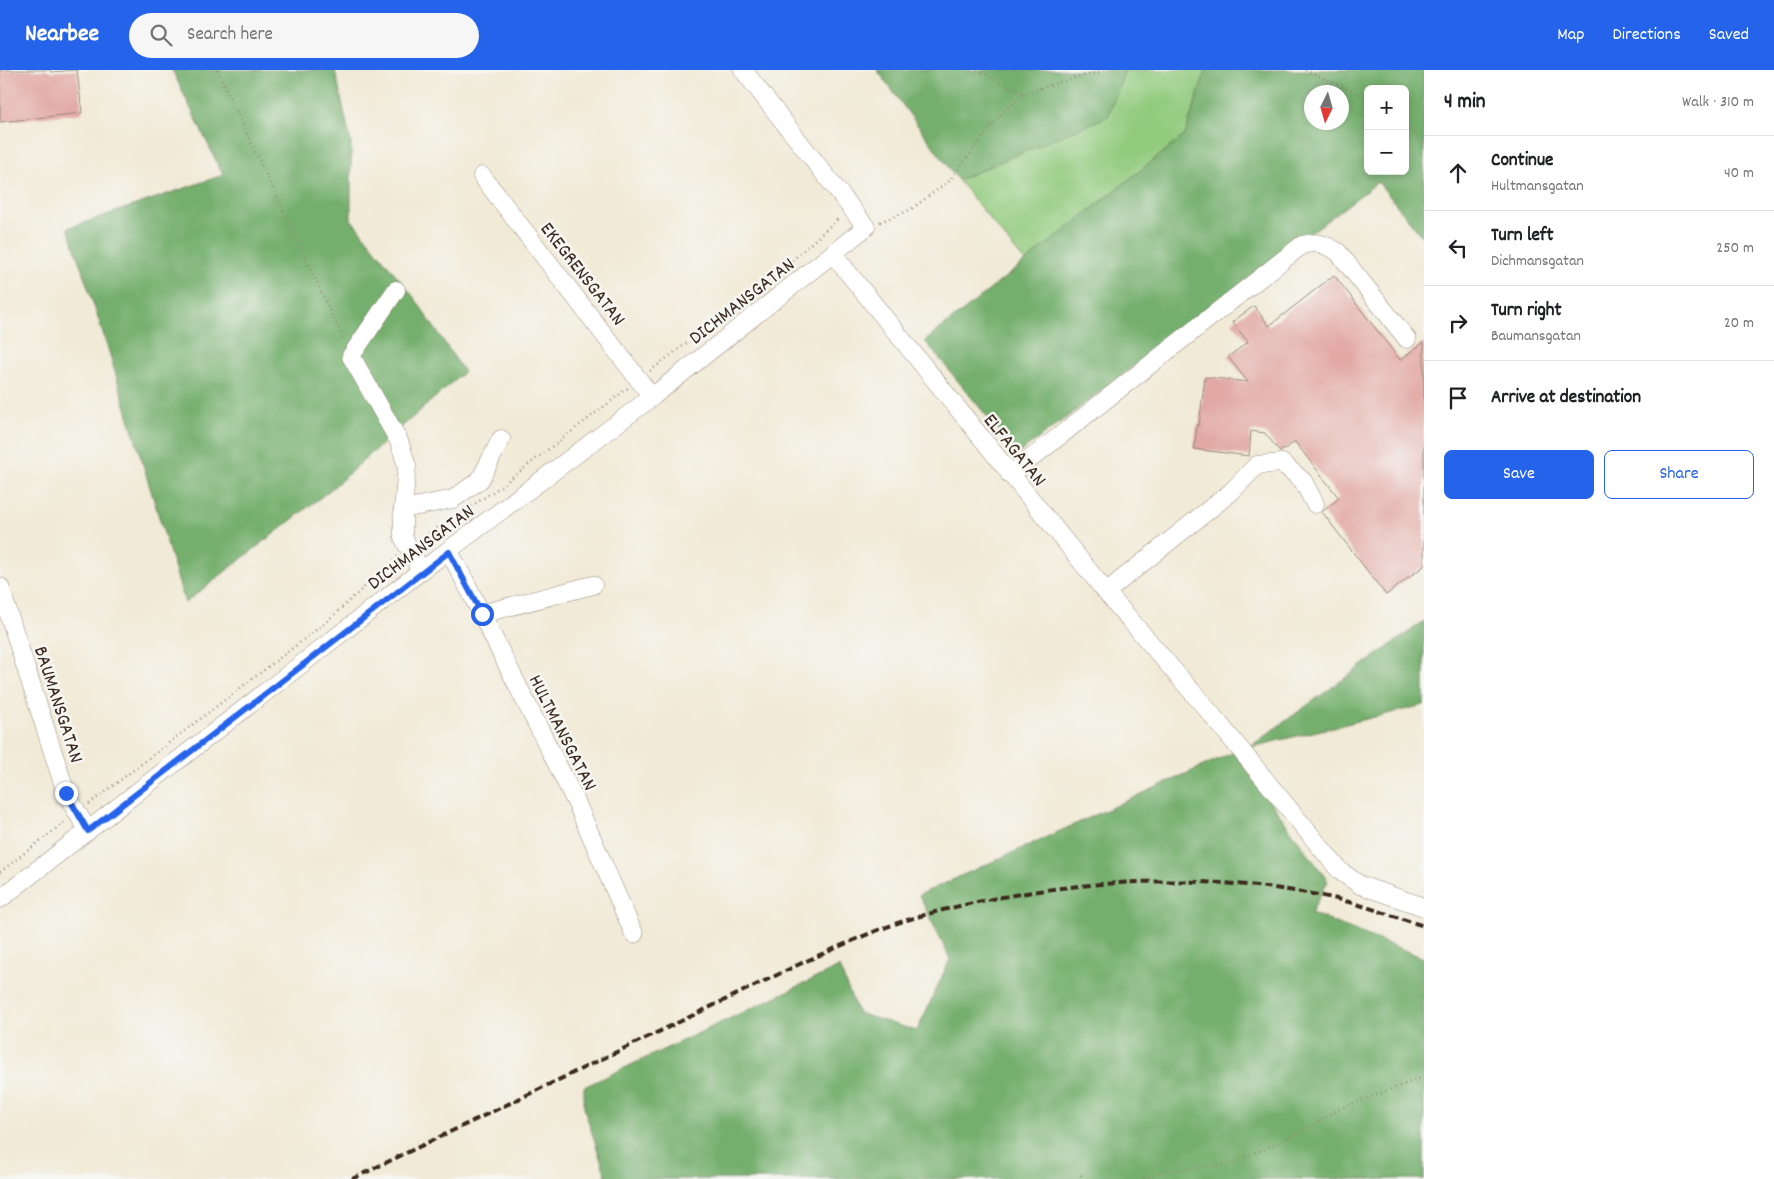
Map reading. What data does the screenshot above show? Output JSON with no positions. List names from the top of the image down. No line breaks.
{"streets":{"street":["EKEGRENSGATAN","DICHMANSGATAN","ELFAGATAN","BAUMANSGATAN","HULTMANSGATAN"]},"crossings":[["EKEGRENSGATAN","DICHMANSGATAN"],["DICHMANSGATAN","ELFAGATAN"],["DICHMANSGATAN","BAUMANSGATAN"],["DICHMANSGATAN","HULTMANSGATAN"]],"north":"bottom","page":{"header":"Nearbee","search":"Search here","nav":["Map","Directions","Saved"],"heading":["4 min","Walk · 310 m"],"map_buttons":["+","−"],"list":[["Continue","Hultmansgatan","40 m"],["Turn left","Dichmansgatan","250 m"],["Turn right","Baumansgatan","20 m"],"Arrive at destination"],"buttons":["Save","Share"]}}
